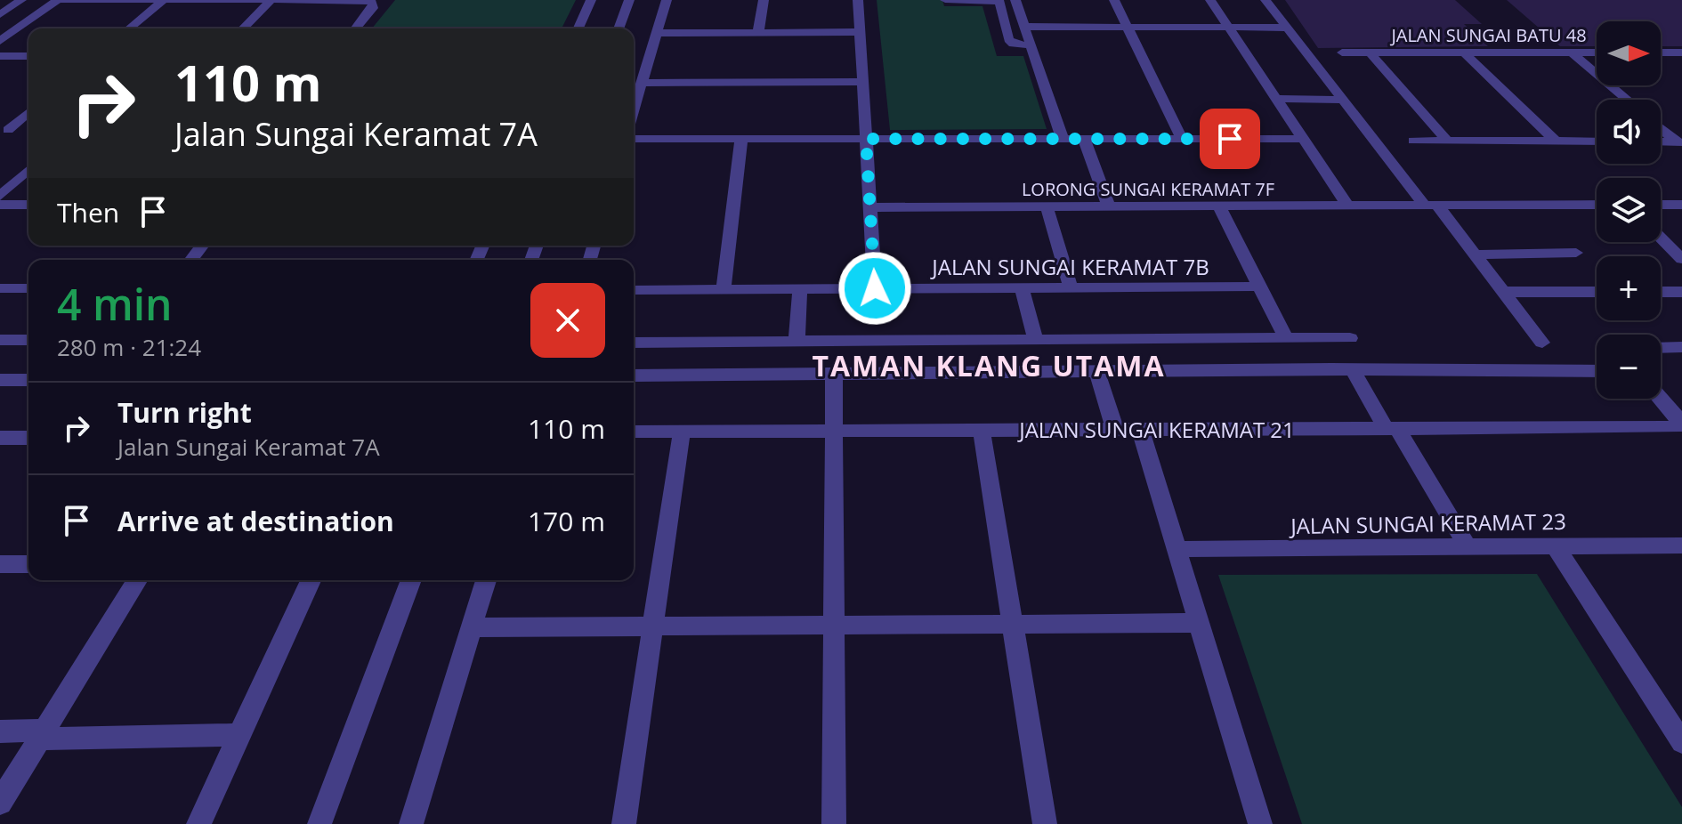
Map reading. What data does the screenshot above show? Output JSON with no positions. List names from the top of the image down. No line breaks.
{"streets":{"street":["JALAN SUNGAI BATU 48","LORONG SUNGAI KERAMAT 7F","JALAN SUNGAI KERAMAT 7B","JALAN SUNGAI KERAMAT 21","JALAN SUNGAI KERAMAT 23"]},"districts":["TAMAN KLANG UTAMA"],"north":"right","page":{"map_buttons":["+","−"],"turn":["110 m","Jalan Sungai Keramat 7A"],"then":"Then","heading":["4 min","280 m · 21:24"],"list":[{"name":"Turn right","note":"Jalan Sungai Keramat 7A","value":"110 m"},{"name":"Arrive at destination","value":"170 m"}]}}
